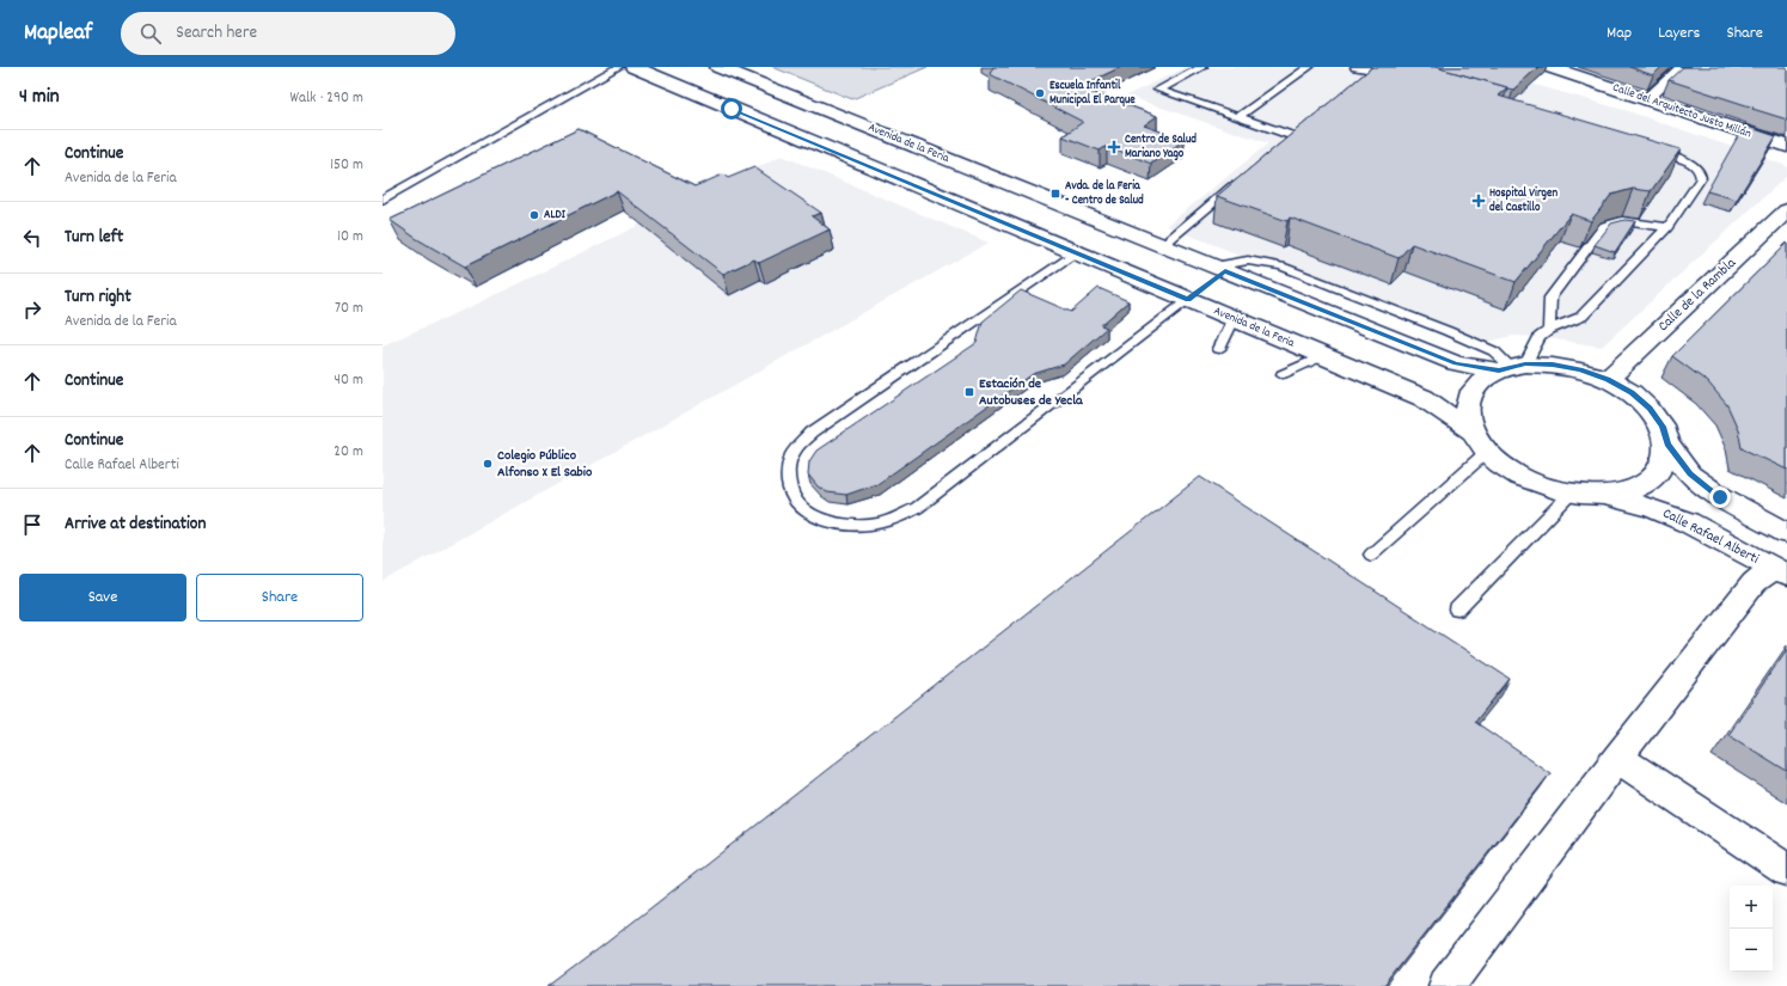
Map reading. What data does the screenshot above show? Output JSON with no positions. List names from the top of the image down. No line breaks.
{"streets":{"street":["Calle del Arquitecto Justo Millán","Avenida de la Feria","Calle de la Rambla","Calle Rafael Alberti"]},"crossings":[["Avenida de la Feria","Calle de la Rambla"],["Avenida de la Feria","Calle Rafael Alberti"],["Calle de la Rambla","Calle Rafael Alberti"]],"places":{"other":["Escuela Infantil Municipal El Parque","ALDI","Colegio Público Alfonso X El Sabio"],"health":["Centro de Salud Mariano Yago","Hospital Virgen del Castillo"],"transit":["Avda. de la Feria - Centro de Salud","Estación de Autobuses de Yecla"]},"page":{"header":"Mapleaf","search":"Search here","nav":["Map","Layers","Share"],"heading":["4 min","Walk · 290 m"],"list":[["Continue","Avenida de la Feria","150 m"],["Turn left","10 m"],["Turn right","Avenida de la Feria","70 m"],["Continue","40 m"],["Continue","Calle Rafael Alberti","20 m"],"Arrive at destination"],"buttons":["Save","Share"],"map_buttons":["+","−"]}}
